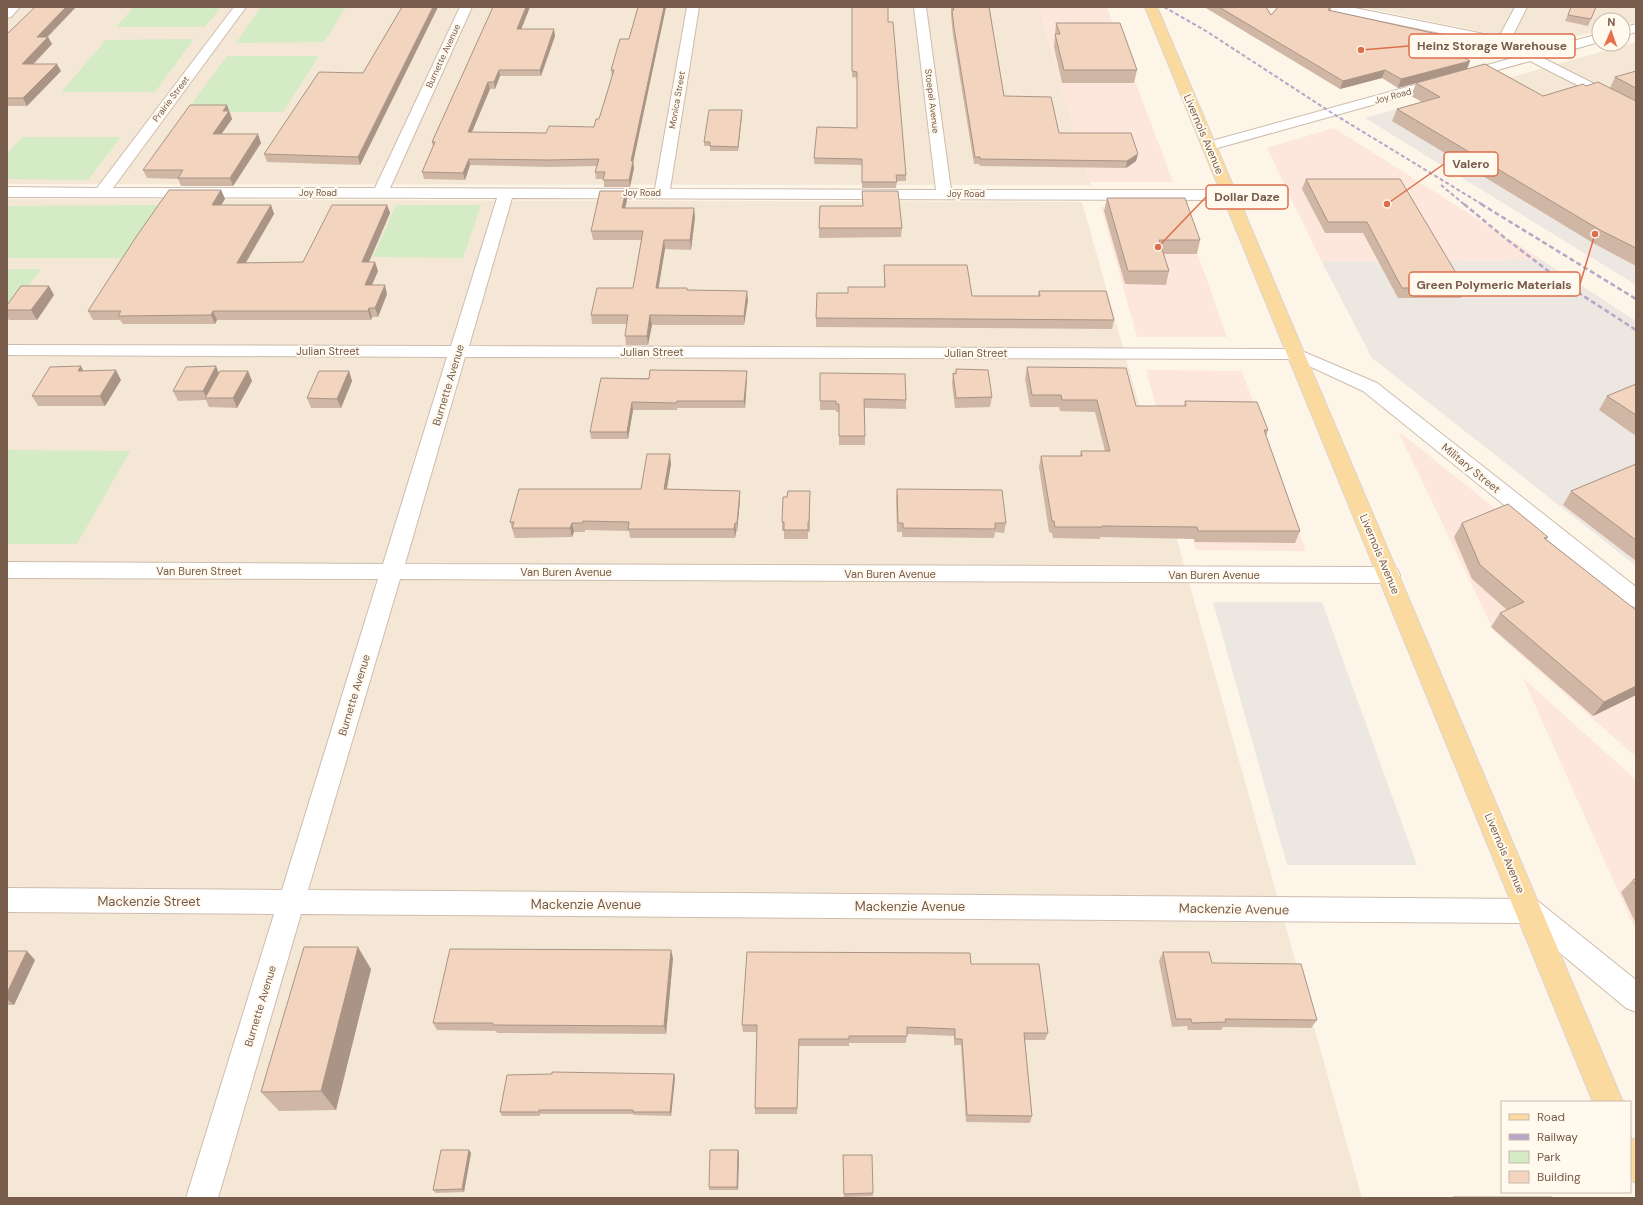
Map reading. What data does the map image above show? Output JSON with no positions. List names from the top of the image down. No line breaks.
{"streets":{"main road":["Livernois Avenue"],"street":["Burnette Avenue","Joy Road","Prairie Street","Monica Street","Stoepel Avenue","Julian Street","Military Street","Van Buren Street","Van Buren Avenue","Mackenzie Street","Mackenzie Avenue"]},"crossings":[["Burnette Avenue","Joy Road"],["Burnette Avenue","Julian Street"],["Burnette Avenue","Van Buren Street"],["Burnette Avenue","Van Buren Avenue"],["Burnette Avenue","Mackenzie Street"],["Burnette Avenue","Mackenzie Avenue"],["Joy Road","Prairie Street"],["Joy Road","Monica Street"],["Joy Road","Stoepel Avenue"],["Joy Road","Livernois Avenue"],["Livernois Avenue","Julian Street"],["Livernois Avenue","Military Street"],["Livernois Avenue","Van Buren Avenue"],["Livernois Avenue","Mackenzie Avenue"],["Julian Street","Military Street"],["Van Buren Street","Van Buren Avenue"],["Mackenzie Street","Mackenzie Avenue"]],"places":["Heinz Storage Warehouse","Valero","Green Polymeric Materials","Dollar Daze"],"legend":["Road","Railway","Park","Building"],"north":"top"}
